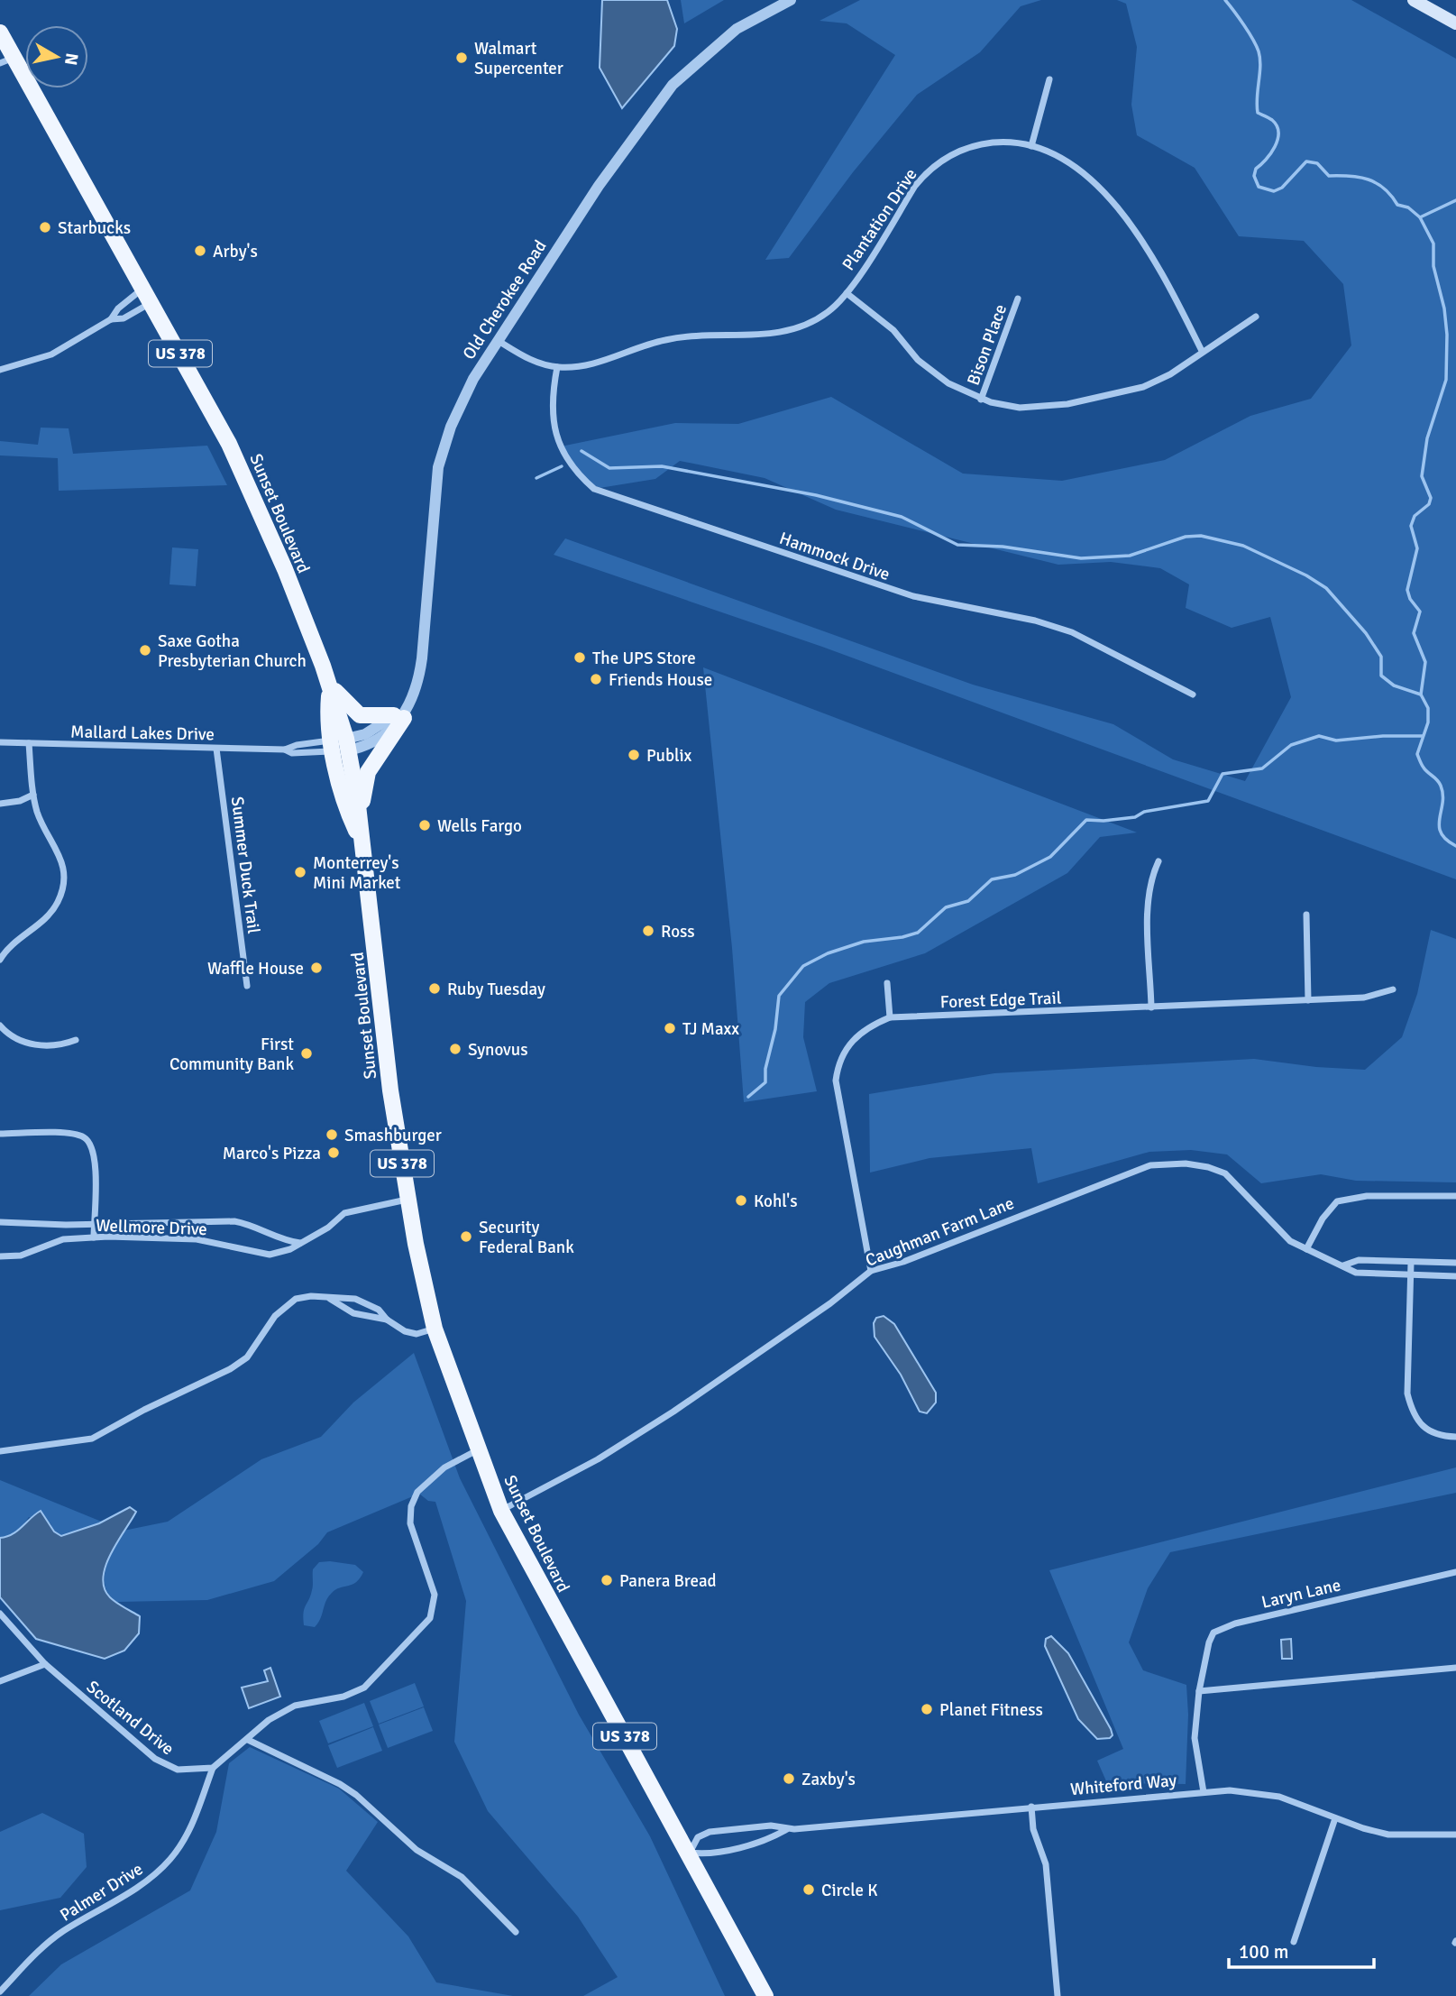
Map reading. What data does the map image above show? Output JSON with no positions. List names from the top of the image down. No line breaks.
{"streets":{"main road":["US 378","Sunset Boulevard"],"street":["Plantation Drive","Old Cherokee Road","Bison Place","Hammock Drive","Mallard Lakes Drive","Summer Duck Trail","Forest Edge Trail","Wellmore Drive","Caughman Farm Lane","Laryn Lane","Scotland Drive","Whiteford Way","Palmer Drive"]},"crossings":[["Plantation Drive","Old Cherokee Road"],["Plantation Drive","Hammock Drive"],["Sunset Boulevard","Mallard Lakes Drive"],["Sunset Boulevard","Wellmore Drive"],["Sunset Boulevard","Caughman Farm Lane"],["Sunset Boulevard","Whiteford Way"],["Mallard Lakes Drive","Summer Duck Trail"],["Forest Edge Trail","Caughman Farm Lane"],["Laryn Lane","Whiteford Way"],["Scotland Drive","Palmer Drive"]],"places":["Walmart Supercenter","Starbucks","Arby's","Saxe Gotha Presbyterian Church","The UPS Store","Friends House","Publix","Wells Fargo","Monterrey's Mini Market","Ross","Waffle House","Ruby Tuesday","TJ Maxx","Synovus","First Community Bank","Smashburger","Marco's Pizza","Kohl's","Security Federal Bank","Panera Bread","Planet Fitness","Zaxby's","Circle K"],"scale_bar":"100 m","north":"right"}
